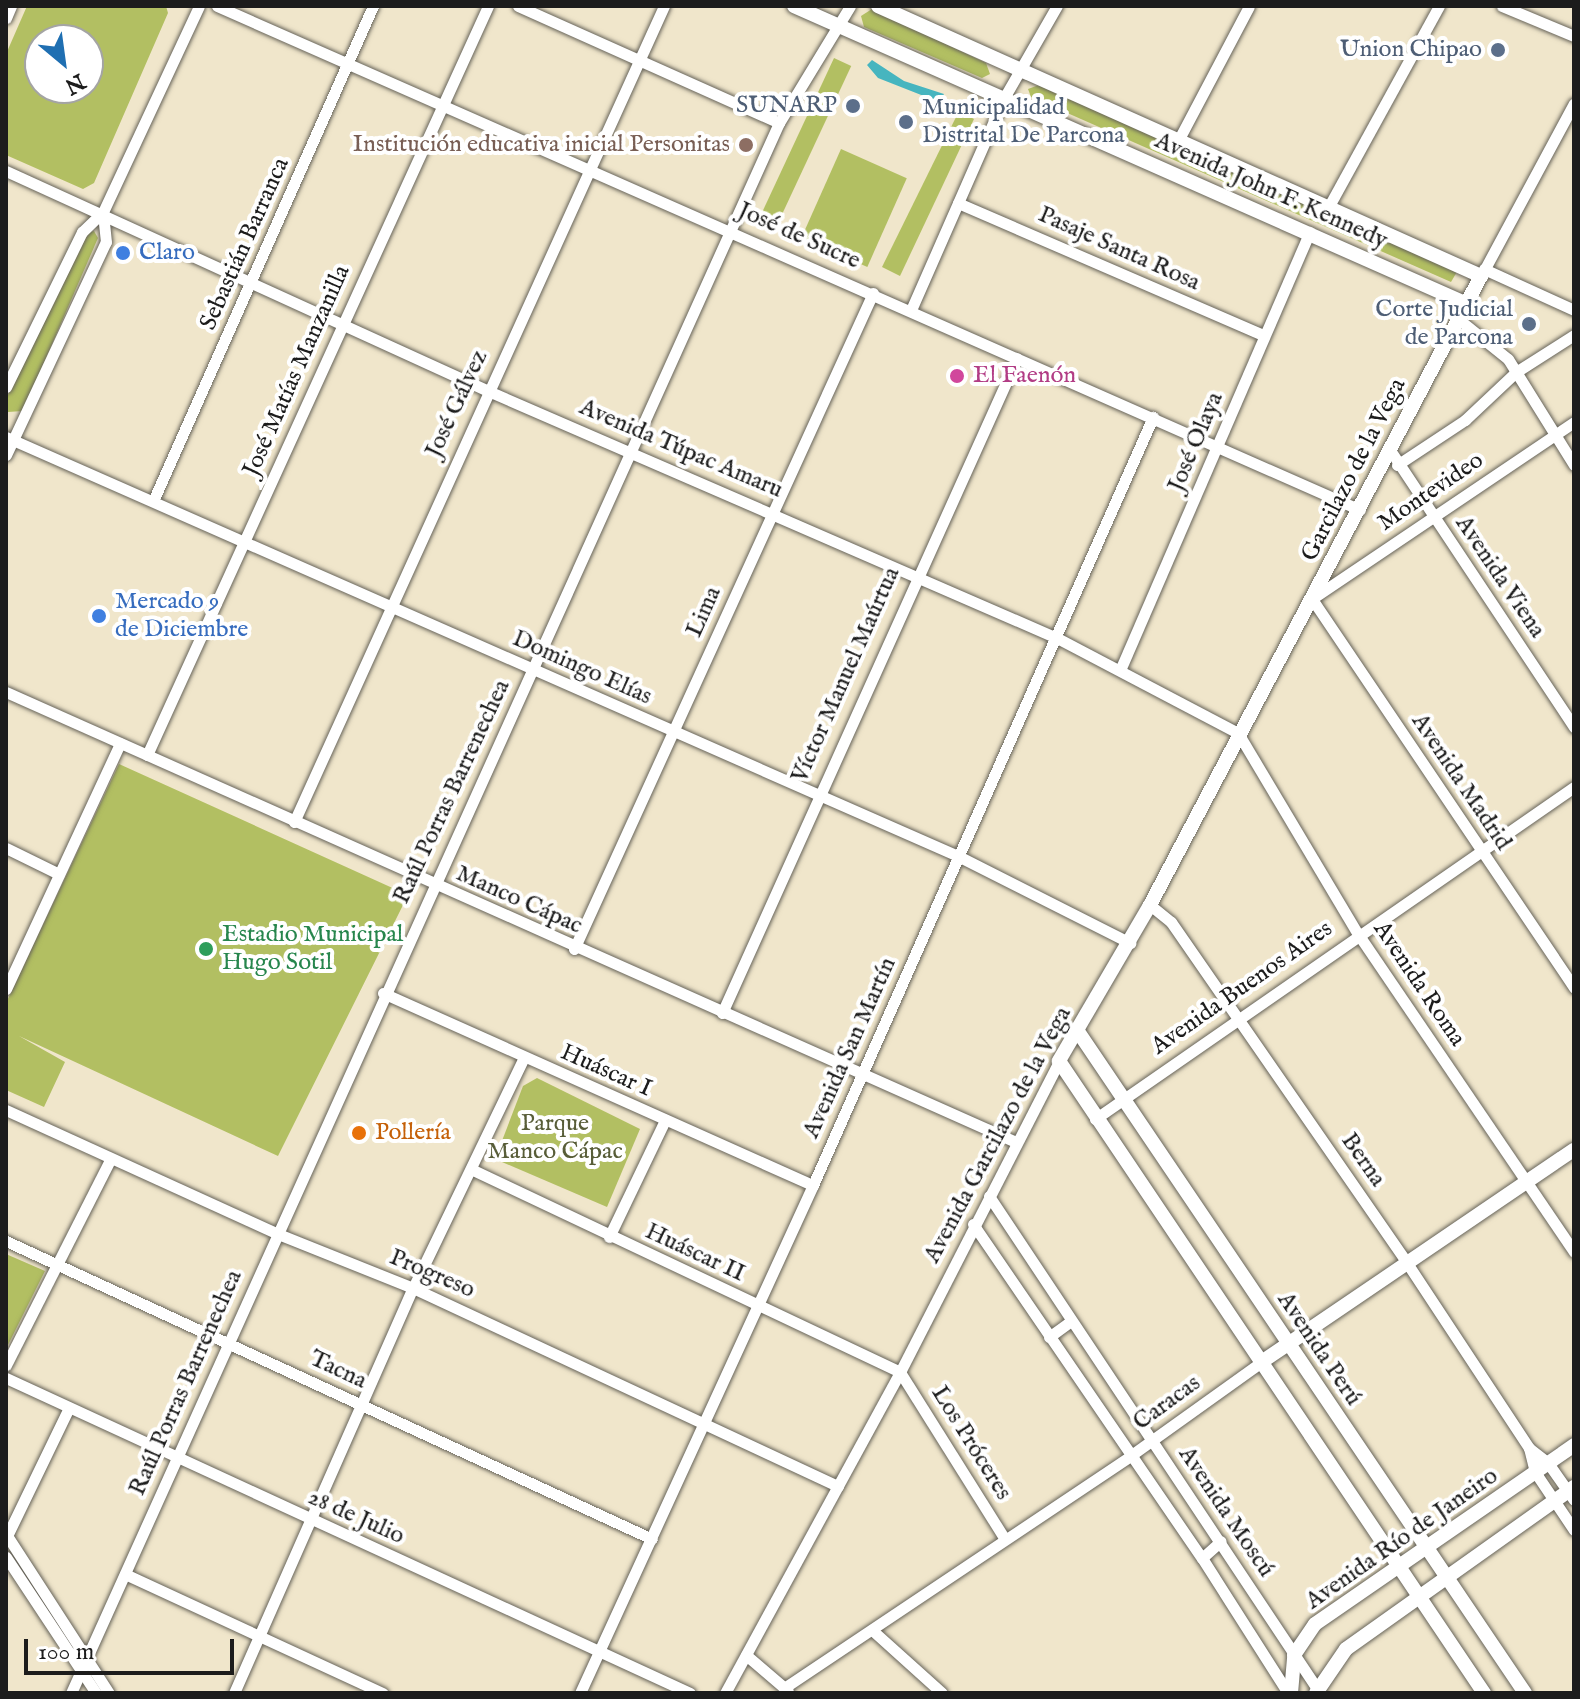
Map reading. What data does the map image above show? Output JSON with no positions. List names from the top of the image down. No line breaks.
{"streets":{"street":["Avenida John F. Kennedy","José de Sucre","Sebastián Barranca","Pasaje Santa Rosa","José Matías Manzanilla","José Gálvez","José Olaya","Avenida Túpac Amaru","Garcilazo de la Vega","Montevideo","Avenida Viena","Lima","Domingo Elías","Víctor Manuel Maúrtua","Avenida Madrid","Raúl Porras Barrenechea","Manco Cápac","Avenida Roma","Avenida Buenos Aires","Avenida San Martín","Huáscar I","Avenida Garcilazo de la Vega","Berna","Huáscar II","Progreso","Avenida Perú","Tacna","Caracas","Los Próceres","Avenida Moscú","28 de Julio","Avenida Río de Janeiro"]},"crossings":[["Avenida John F. Kennedy","José Olaya"],["Avenida John F. Kennedy","Raúl Porras Barrenechea"],["José de Sucre","Sebastián Barranca"],["José de Sucre","José Matías Manzanilla"],["José de Sucre","José Gálvez"],["José de Sucre","José Olaya"],["José de Sucre","Garcilazo de la Vega"],["José de Sucre","Lima"],["José de Sucre","Víctor Manuel Maúrtua"],["José de Sucre","Raúl Porras Barrenechea"],["José de Sucre","Avenida San Martín"],["Sebastián Barranca","Avenida Túpac Amaru"],["Sebastián Barranca","Domingo Elías"],["Pasaje Santa Rosa","José Olaya"],["José Matías Manzanilla","Avenida Túpac Amaru"],["José Matías Manzanilla","Domingo Elías"],["José Matías Manzanilla","Manco Cápac"],["José Gálvez","Avenida Túpac Amaru"],["José Gálvez","Domingo Elías"],["José Gálvez","Manco Cápac"],["José Olaya","Avenida Túpac Amaru"],["Avenida Túpac Amaru","Lima"],["Avenida Túpac Amaru","Víctor Manuel Maúrtua"],["Avenida Túpac Amaru","Raúl Porras Barrenechea"],["Avenida Túpac Amaru","Avenida Roma"],["Avenida Túpac Amaru","Avenida San Martín"],["Avenida Túpac Amaru","Avenida Garcilazo de la Vega"],["Garcilazo de la Vega","Montevideo"],["Garcilazo de la Vega","Avenida Viena"],["Garcilazo de la Vega","Avenida Madrid"],["Garcilazo de la Vega","Avenida Garcilazo de la Vega"],["Montevideo","Avenida Viena"],["Montevideo","Avenida Madrid"],["Montevideo","Avenida Garcilazo de la Vega"],["Lima","Domingo Elías"],["Lima","Manco Cápac"],["Domingo Elías","Víctor Manuel Maúrtua"],["Domingo Elías","Raúl Porras Barrenechea"],["Domingo Elías","Avenida San Martín"],["Domingo Elías","Avenida Garcilazo de la Vega"],["Víctor Manuel Maúrtua","Manco Cápac"],["Avenida Madrid","Avenida Buenos Aires"],["Avenida Madrid","Avenida Garcilazo de la Vega"],["Raúl Porras Barrenechea","Manco Cápac"],["Raúl Porras Barrenechea","Huáscar I"],["Raúl Porras Barrenechea","Progreso"],["Raúl Porras Barrenechea","Tacna"],["Raúl Porras Barrenechea","28 de Julio"],["Manco Cápac","Avenida San Martín"],["Manco Cápac","Avenida Garcilazo de la Vega"],["Avenida Roma","Avenida Buenos Aires"],["Avenida Roma","Avenida Garcilazo de la Vega"],["Avenida Roma","Caracas"],["Avenida Buenos Aires","Berna"],["Avenida Buenos Aires","Avenida Perú"],["Avenida San Martín","Huáscar I"],["Avenida San Martín","Huáscar II"],["Avenida San Martín","Progreso"],["Avenida San Martín","Tacna"],["Avenida San Martín","28 de Julio"],["Avenida Garcilazo de la Vega","Berna"],["Avenida Garcilazo de la Vega","Huáscar II"],["Avenida Garcilazo de la Vega","Progreso"],["Avenida Garcilazo de la Vega","Avenida Perú"],["Avenida Garcilazo de la Vega","Los Próceres"],["Avenida Garcilazo de la Vega","Avenida Moscú"],["Berna","Caracas"],["Huáscar II","Los Próceres"],["Avenida Perú","Caracas"],["Avenida Perú","Avenida Río de Janeiro"],["Caracas","Los Próceres"],["Caracas","Avenida Moscú"],["Avenida Moscú","Avenida Río de Janeiro"]],"parks":["Parque Manco Cápac"],"places":["Union Chipao","SUNARP","Municipalidad Distrital De Parcona","Institución educativa inicial Personitas","Claro","Corte Judicial de Parcona","El Faenón","Mercado 9 de Diciembre","Estadio Municipal Hugo Sotil","Pollería"],"scale_bar":"100 m","north":"bottom right"}
